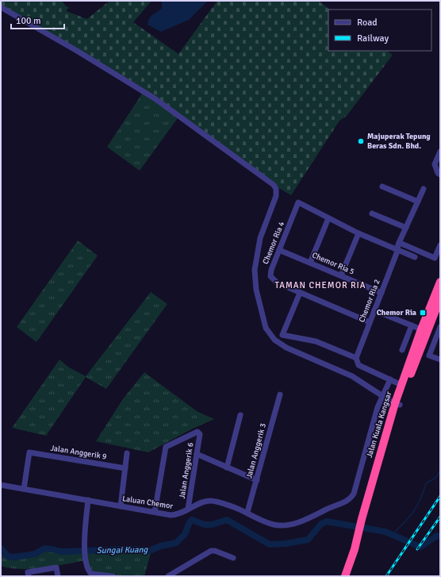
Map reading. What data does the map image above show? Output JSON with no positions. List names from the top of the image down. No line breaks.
{"streets":{"highway":["Jalan Kuala Kangsar"],"street":["Chemor Ria 4","Chemor Ria 5","Chemor Ria 2","Jalan Anggerik 3","Jalan Anggerik 9","Jalan Anggerik 6","Laluan Chemor"]},"crossings":[["Chemor Ria 4","Chemor Ria 5"],["Chemor Ria 4","Chemor Ria 2"],["Chemor Ria 5","Chemor Ria 2"],["Jalan Anggerik 3","Laluan Chemor"],["Jalan Anggerik 9","Laluan Chemor"],["Jalan Anggerik 6","Laluan Chemor"]],"districts":["TAMAN CHEMOR RIA"],"water":["Sungai Kuang"],"places":{"other":["Majuperak Tepung Beras Sdn. Bhd."],"transit":["Chemor Ria"]},"legend":["Road","Railway"],"scale_bar":"100 m"}
